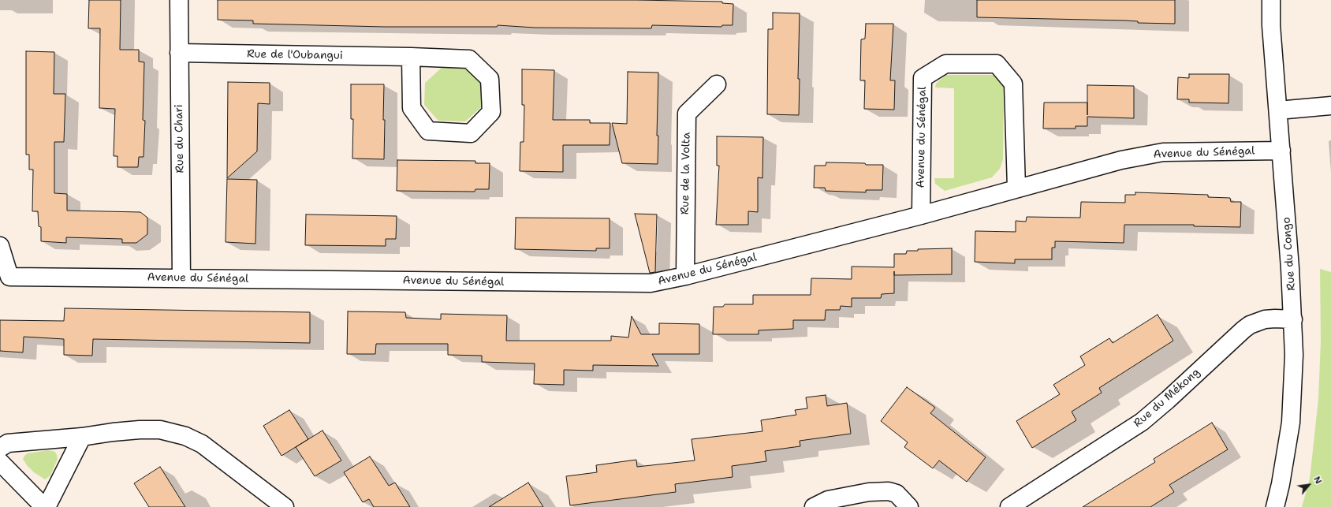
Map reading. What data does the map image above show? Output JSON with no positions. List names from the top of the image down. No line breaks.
{"streets":{"street":["Rue de l'Oubangui","Avenue du Sénégal","Rue du Chari","Rue de la Volta","Rue du Congo","Rue du Mékong"]},"crossings":[["Rue de l'Oubangui","Rue du Chari"],["Avenue du Sénégal","Rue du Chari"],["Avenue du Sénégal","Rue de la Volta"],["Avenue du Sénégal","Rue du Congo"],["Rue du Congo","Rue du Mékong"]],"north":"top right"}
